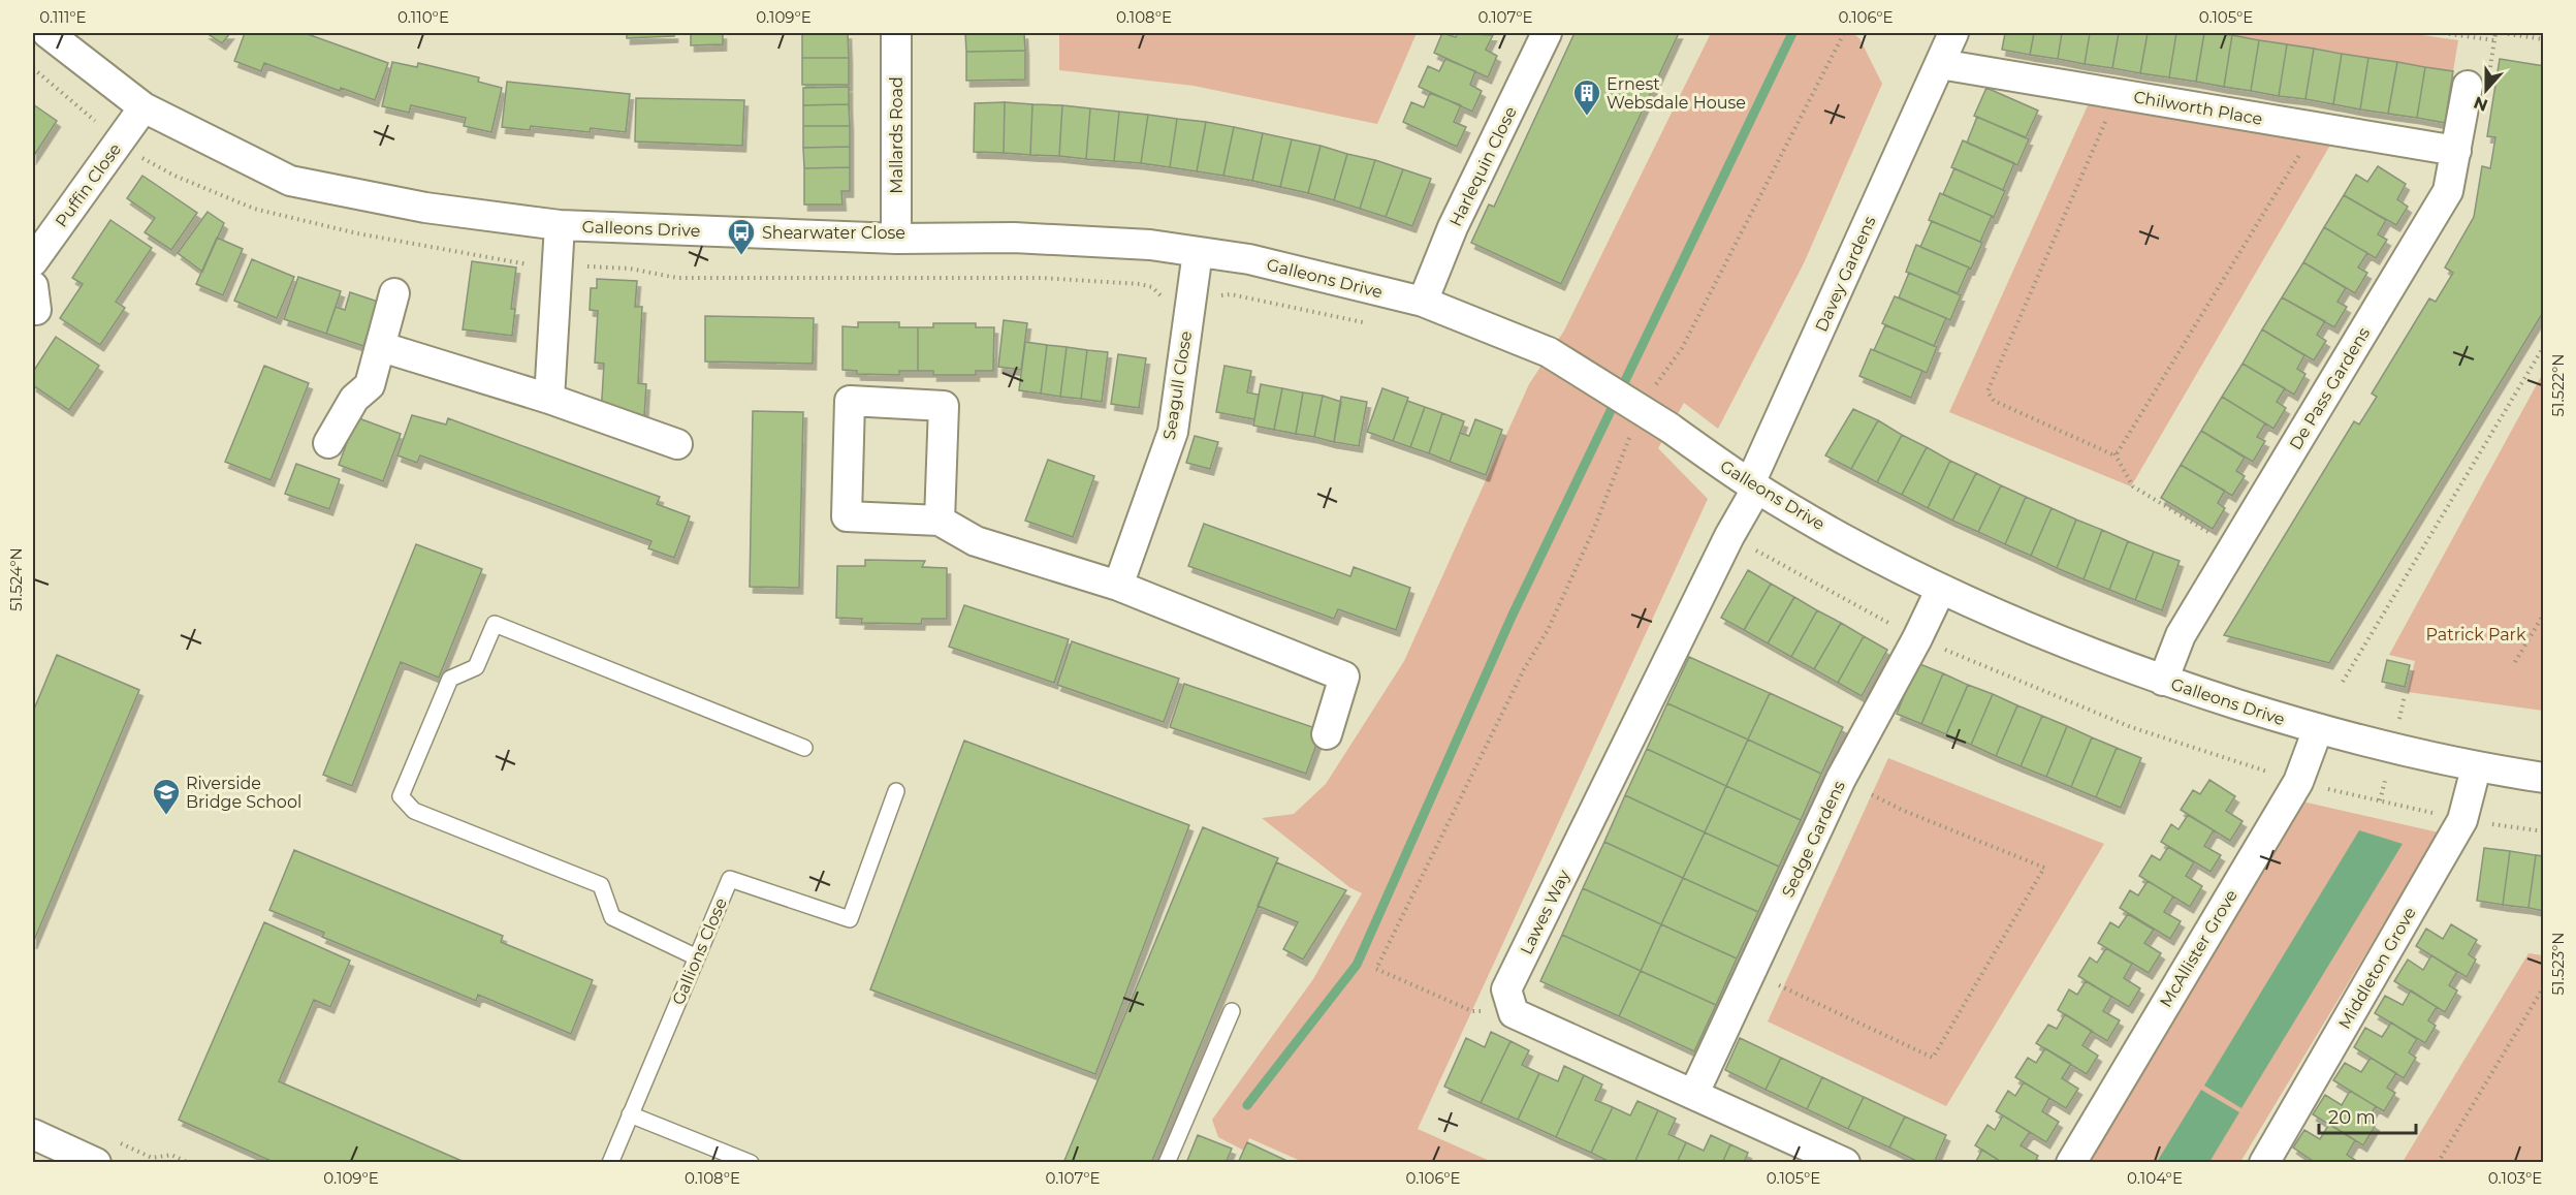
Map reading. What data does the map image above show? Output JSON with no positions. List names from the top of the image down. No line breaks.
{"streets":{"street":["Chilworth Place","Mallards Road","Harlequin Close","Puffin Close","Galleons Drive","Davey Gardens","Seagull Close","De Pass Gardens","Sedge Gardens","Lawes Way","McAllister Grove","Middleton Grove"],"lane":["Gallions Close"]},"crossings":[["Chilworth Place","Davey Gardens"],["Chilworth Place","De Pass Gardens"],["Mallards Road","Galleons Drive"],["Harlequin Close","Galleons Drive"],["Puffin Close","Galleons Drive"],["Galleons Drive","Davey Gardens"],["Galleons Drive","Seagull Close"],["Galleons Drive","De Pass Gardens"],["Galleons Drive","Sedge Gardens"],["Galleons Drive","Lawes Way"],["Galleons Drive","McAllister Grove"],["Galleons Drive","Middleton Grove"],["Davey Gardens","Lawes Way"],["Sedge Gardens","Lawes Way"]],"parks":["Patrick Park"],"places":{"building":["Ernest Websdale House"],"bus stop":["Shearwater Close"],"school or university":["Riverside Bridge School"]},"scale_bar":"20 m","north":"bottom","coordinates":["0.111°E","0.110°E","0.109°E","0.108°E","0.107°E","0.106°E","0.105°E","51.522°N","51.524°N","51.523°N","0.104°E","0.103°E"]}
